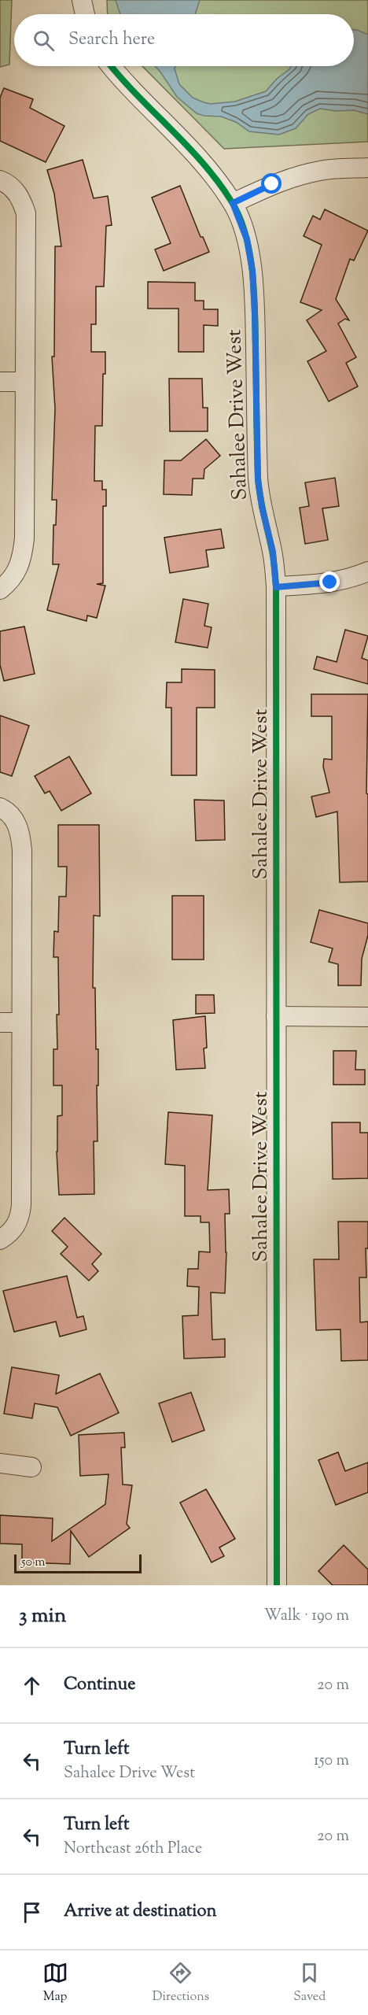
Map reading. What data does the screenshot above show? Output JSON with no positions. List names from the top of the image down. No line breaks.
{"streets":{"street":["Sahalee Drive West"]},"scale_bar":"50 m","page":{"search":"Search here","scale":"50 m","heading":["3 min","Walk · 190 m"],"list":[["Continue","20 m"],["Turn left","Sahalee Drive West","150 m"],["Turn left","Northeast 26th Place","20 m"],"Arrive at destination"],"nav":["Map","Directions","Saved"]}}
